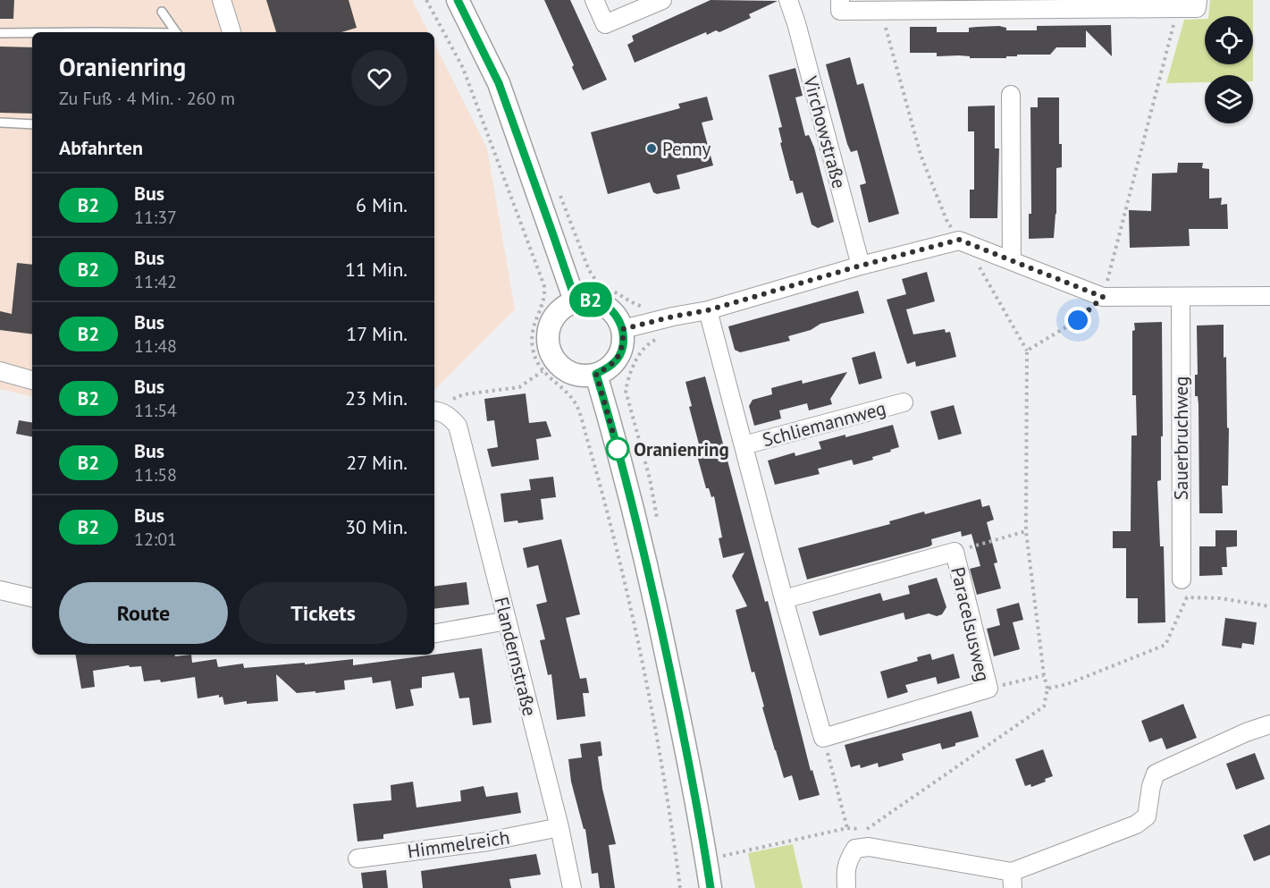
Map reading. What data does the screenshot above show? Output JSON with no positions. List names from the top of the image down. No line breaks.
{"streets":{"street":["Virchowstraße","Schliemannweg","Sauerbruchweg","Paracelsusweg","Flandernstraße","Himmelreich"]},"crossings":[["Flandernstraße","Himmelreich"]],"places":["Penny","Oranienring"],"lines":["bus line B2"],"page":{"on_map":"B2","heading":[["Oranienring","Zu Fuß · 4 Min. · 260 m"],"Abfahrten"],"list":[{"mark":"B2","name":"Bus","note":"11:37","value":"6 Min."},{"mark":"B2","name":"Bus","note":"11:42","value":"11 Min."},{"mark":"B2","name":"Bus","note":"11:48","value":"17 Min."},{"mark":"B2","name":"Bus","note":"11:54","value":"23 Min."},{"mark":"B2","name":"Bus","note":"11:58","value":"27 Min."},{"mark":"B2","name":"Bus","note":"12:01","value":"30 Min."}],"buttons":["Route","Tickets"]}}
